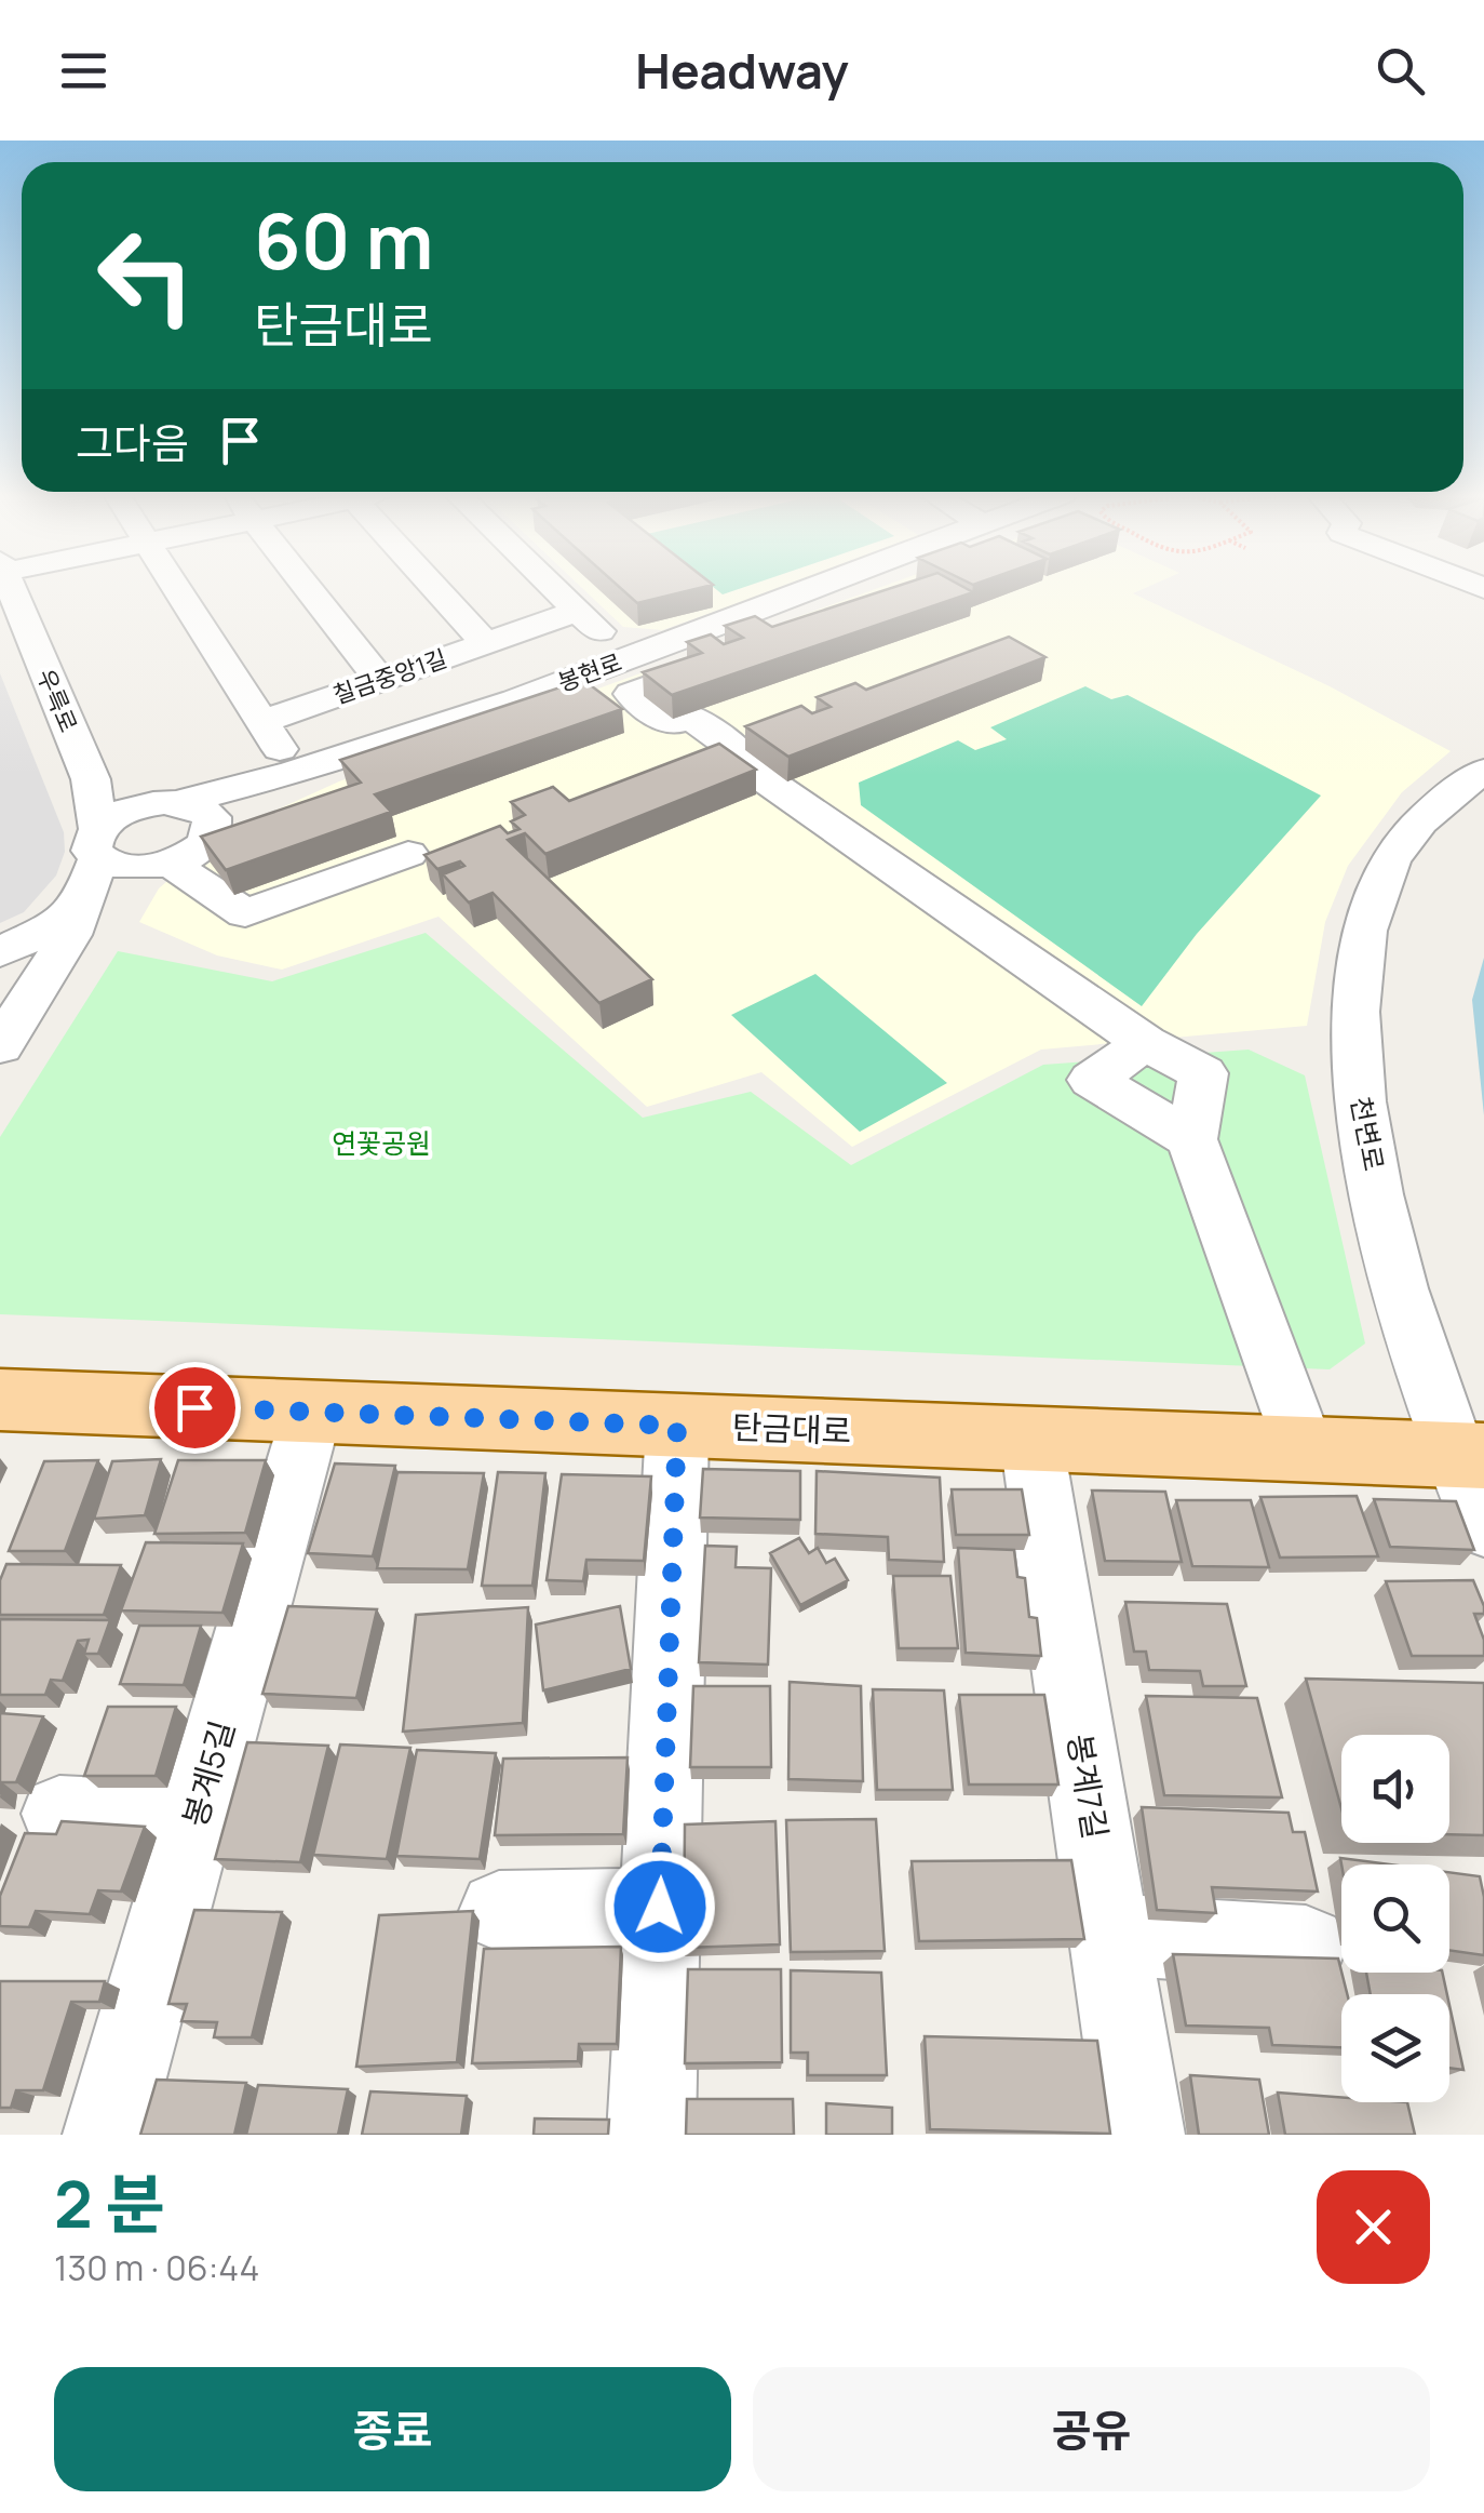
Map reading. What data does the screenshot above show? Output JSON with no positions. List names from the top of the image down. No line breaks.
{"streets":{"main road":["탄금대로"],"street":["봉현로","칠금중앙1길","우륵로","천변로","봉계5길","봉계7길"]},"crossings":[["천변로","탄금대로"],["탄금대로","봉계5길"],["탄금대로","봉계7길"]],"parks":["연꽃공원"],"page":{"header":"Headway","turn":["60 m","탄금대로"],"then":"그다음","heading":["2 분","130 m · 06:44"],"buttons":["종료","공유"]}}
